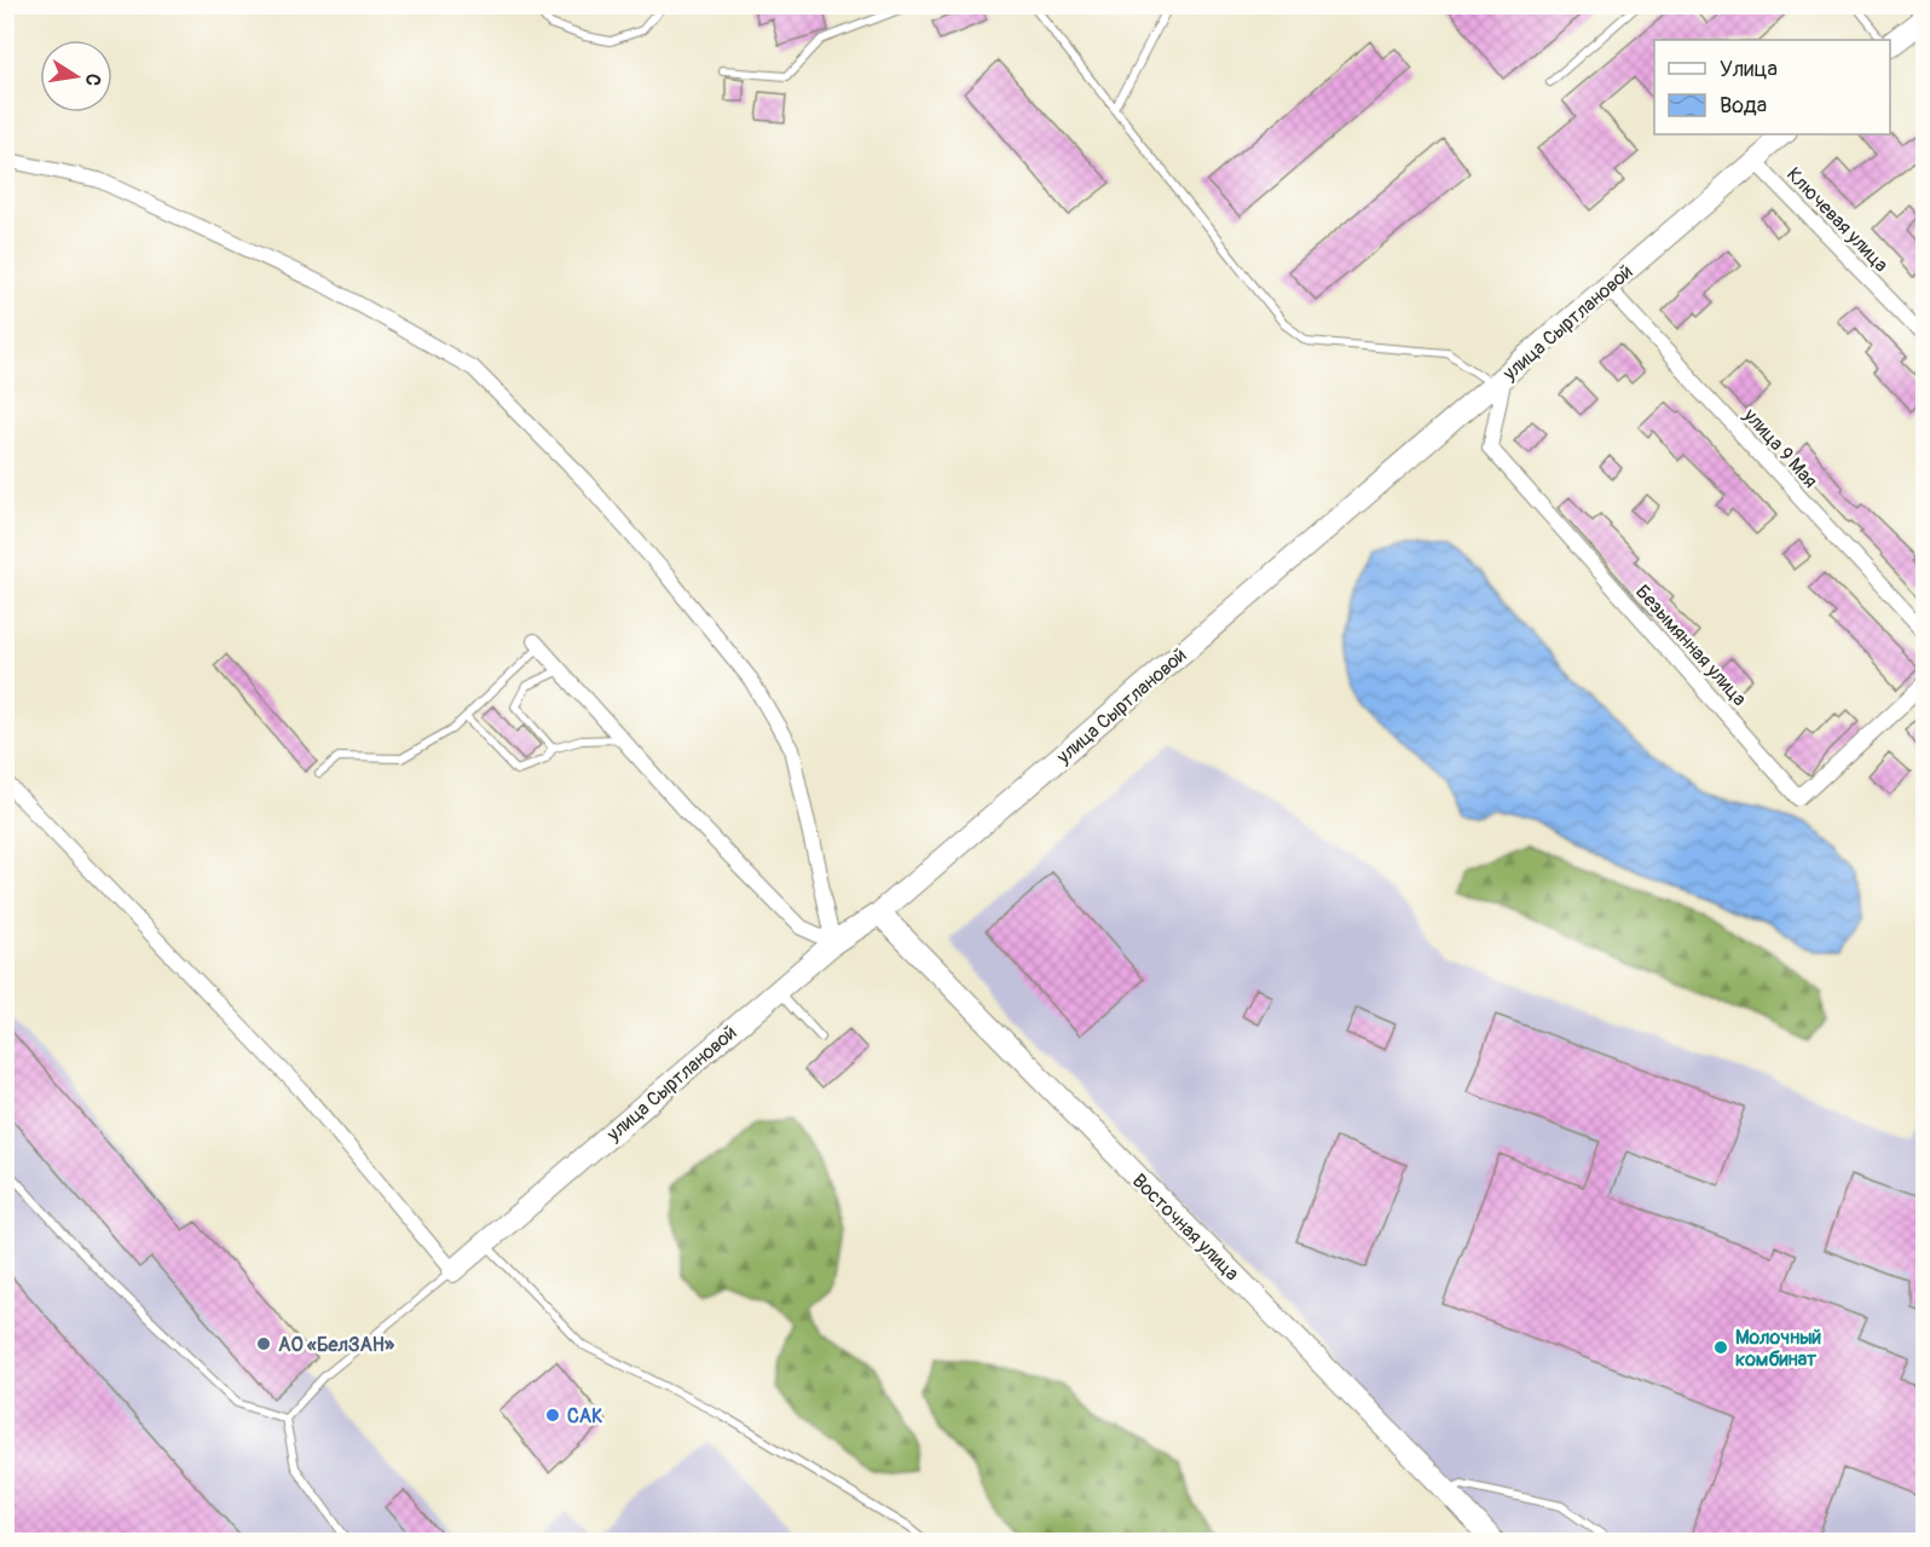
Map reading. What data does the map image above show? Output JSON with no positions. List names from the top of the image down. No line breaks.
{"streets":{"street":["Ключевая улица","улица Сыртлановой","улица 9 Мая","Безымянная улица","Восточная улица"]},"crossings":[["Ключевая улица","улица Сыртлановой"],["улица Сыртлановой","улица 9 Мая"],["улица Сыртлановой","Безымянная улица"],["улица Сыртлановой","Восточная улица"]],"places":["АО «БелЗАН»","Молочный комбинат","САК"],"legend":["Улица","Вода"],"north":"right"}
